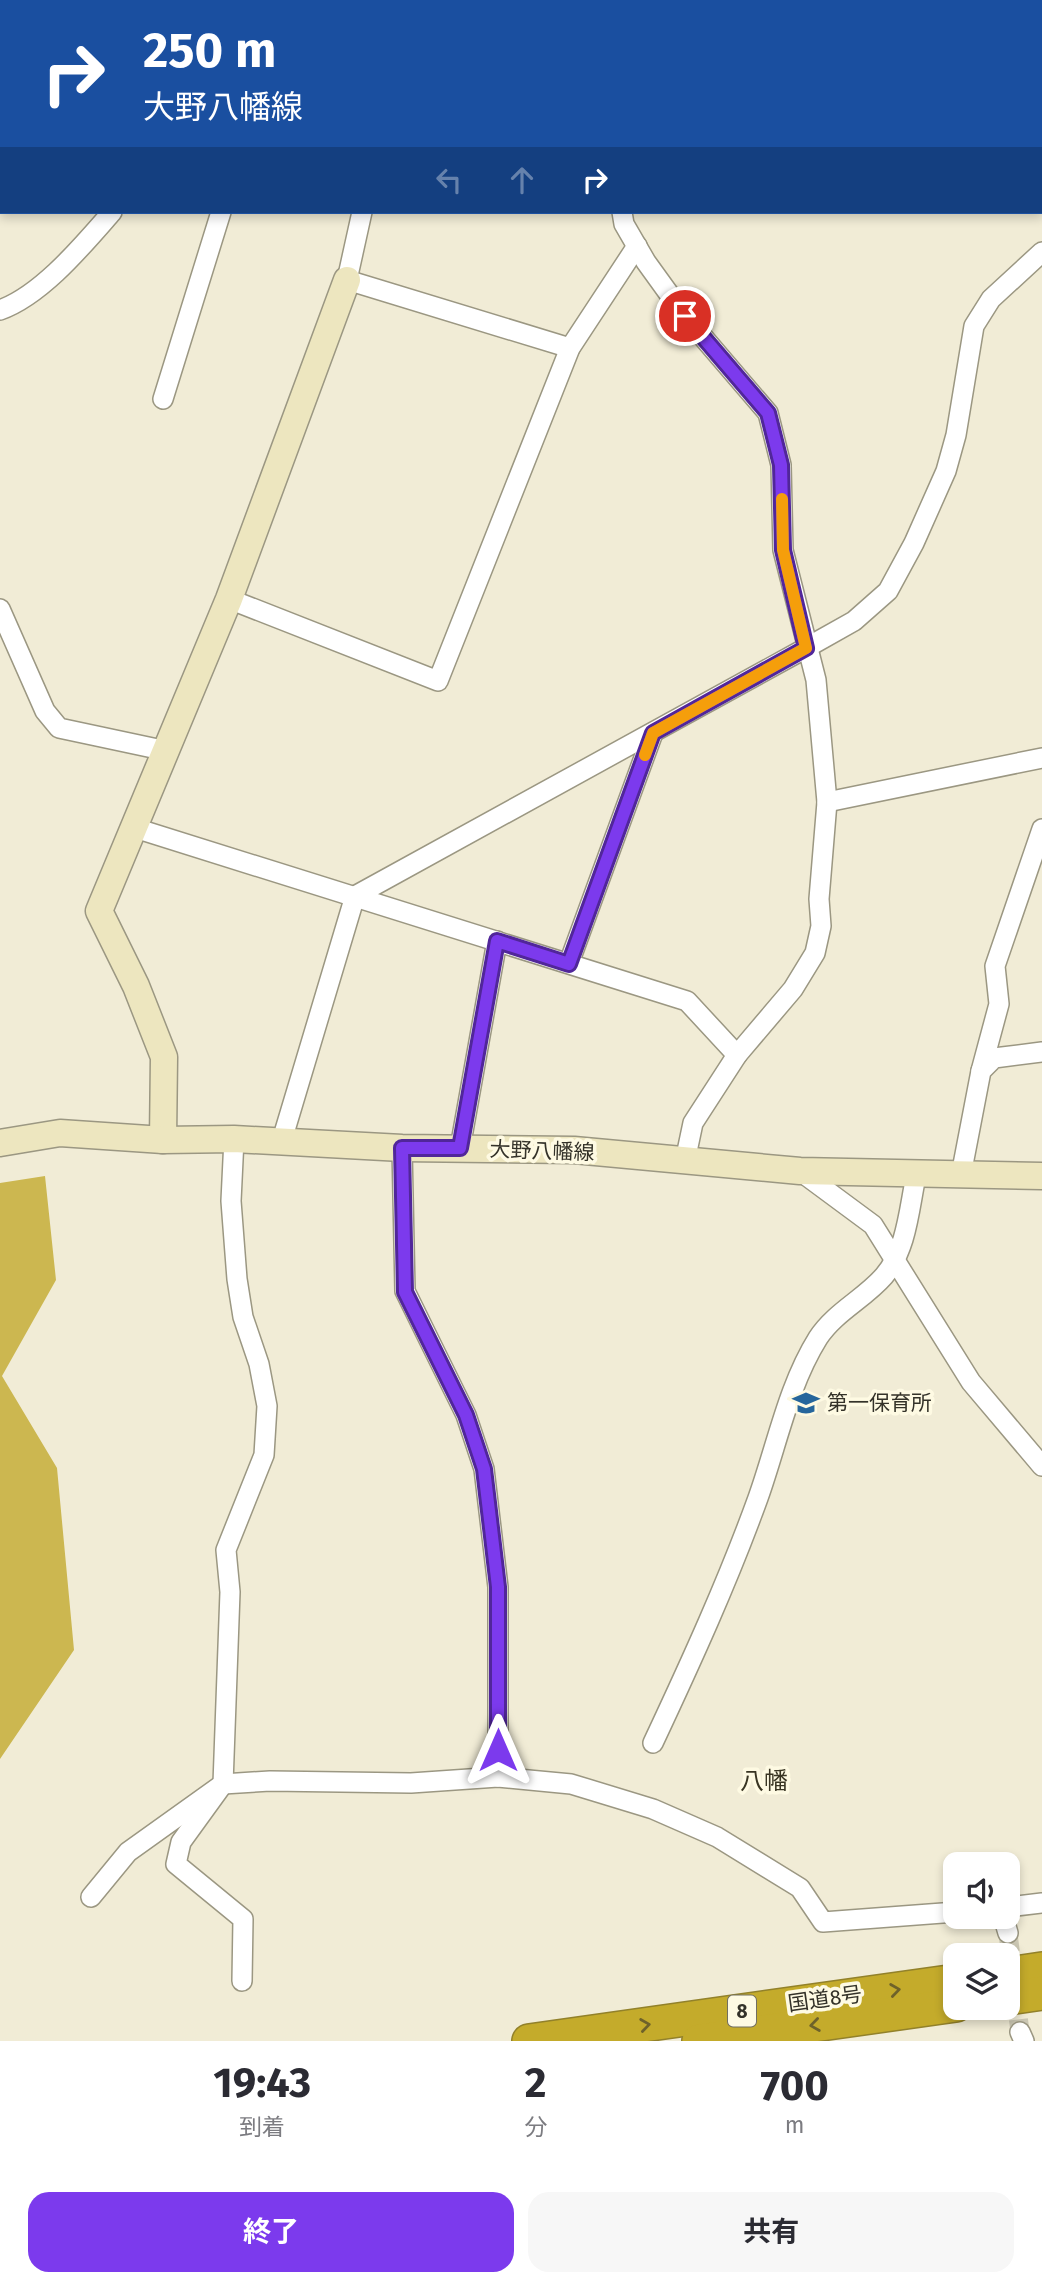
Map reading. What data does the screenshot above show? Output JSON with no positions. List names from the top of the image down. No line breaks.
{"streets":{"highway":["国道8号","8"],"main road":["大野八幡線"]},"districts":["八幡"],"places":{"school or university":["第一保育所"]},"page":{"turn":["250 m","大野八幡線"],"eta":["19:43","到着","2","分","700","m"],"buttons":["終了","共有"]}}
